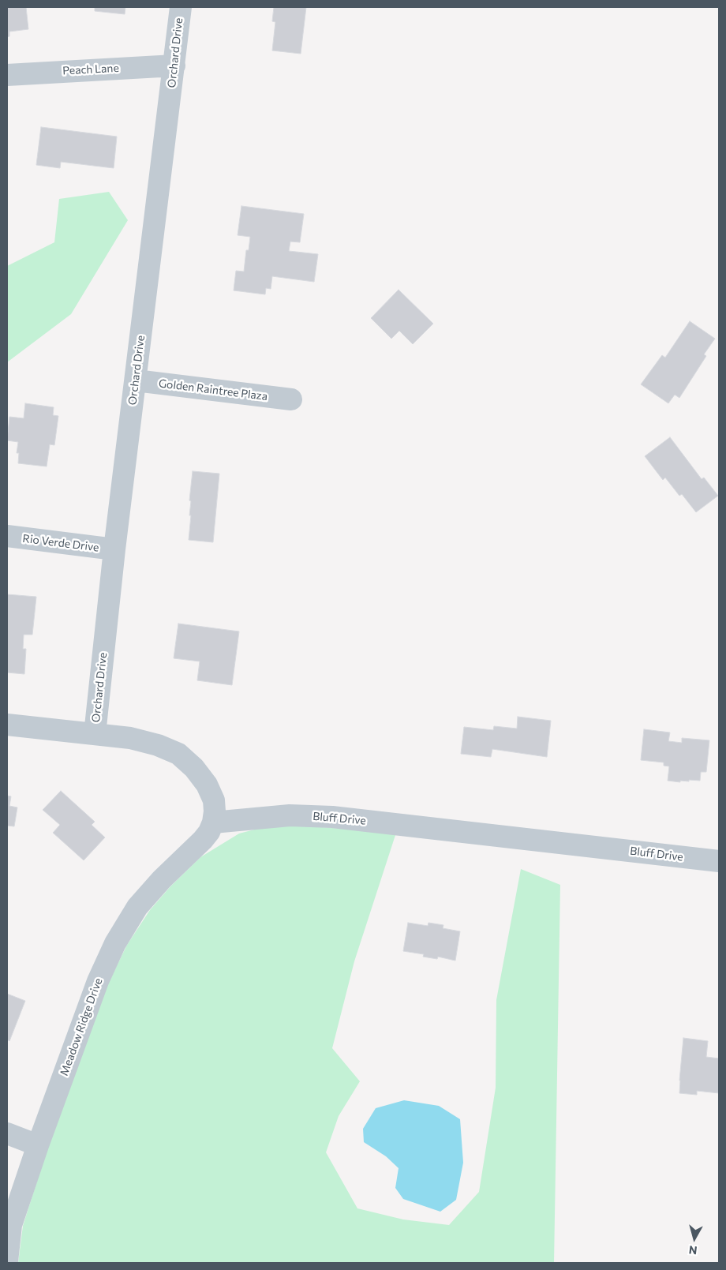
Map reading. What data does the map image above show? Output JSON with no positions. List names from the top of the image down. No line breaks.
{"streets":{"street":["Orchard Drive","Peach Lane","Golden Raintree Plaza","Rio Verde Drive","Bluff Drive","Meadow Ridge Drive"]},"crossings":[["Orchard Drive","Peach Lane"],["Orchard Drive","Golden Raintree Plaza"],["Orchard Drive","Rio Verde Drive"],["Bluff Drive","Meadow Ridge Drive"]],"north":"bottom"}
